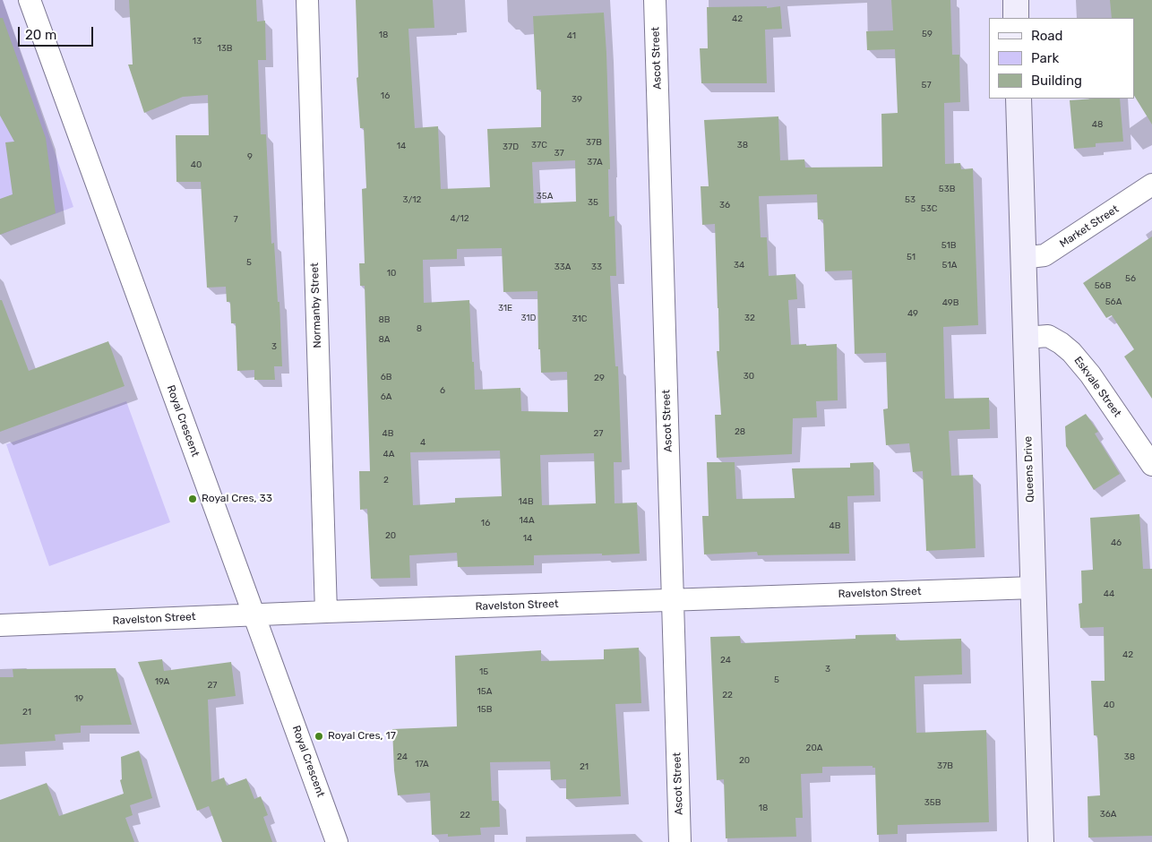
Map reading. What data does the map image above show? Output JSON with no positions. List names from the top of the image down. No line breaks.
{"streets":{"street":["Ascot Street","Market Street","Normanby Street","Eskvale Street","Royal Crescent","Queens Drive","Ravelston Street"]},"crossings":[["Ascot Street","Ravelston Street"],["Market Street","Queens Drive"],["Normanby Street","Ravelston Street"],["Eskvale Street","Queens Drive"],["Royal Crescent","Ravelston Street"],["Queens Drive","Ravelston Street"]],"places":["Royal Cres, 33","Royal Cres, 17"],"house_numbers":["42","59","18","41","13","13B","57","16","39","48","37B","37C","38","14","37D","37","9","37A","40","53B","35A","3/12","53","35","36","53C","4/12","7","51B","51","5","34","51A","33A","33","10","56","56B","56A","49B","31E","49","31D","32","31C","8B","8","8A","3","30","6B","29","6","6A","28","4B","27","4","4A","2","14B","14A","16","4B","20","14","46","44","42","24","3","15","5","19A","27","15A","22","19","40","15B","21","20A","24","38","20","17A","37B","21","35B","18","36A","22"],"legend":["Road","Park","Building"],"scale_bar":"20 m"}
